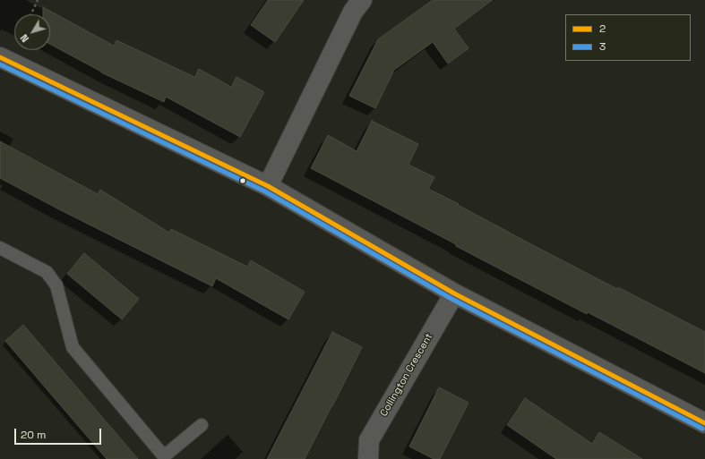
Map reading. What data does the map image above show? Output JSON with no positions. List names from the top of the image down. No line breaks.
{"streets":{"street":["Collington Crescent"]},"lines":["transit line 2","transit line 3"],"legend":["2","3"],"scale_bar":"20 m","north":"bottom left"}
